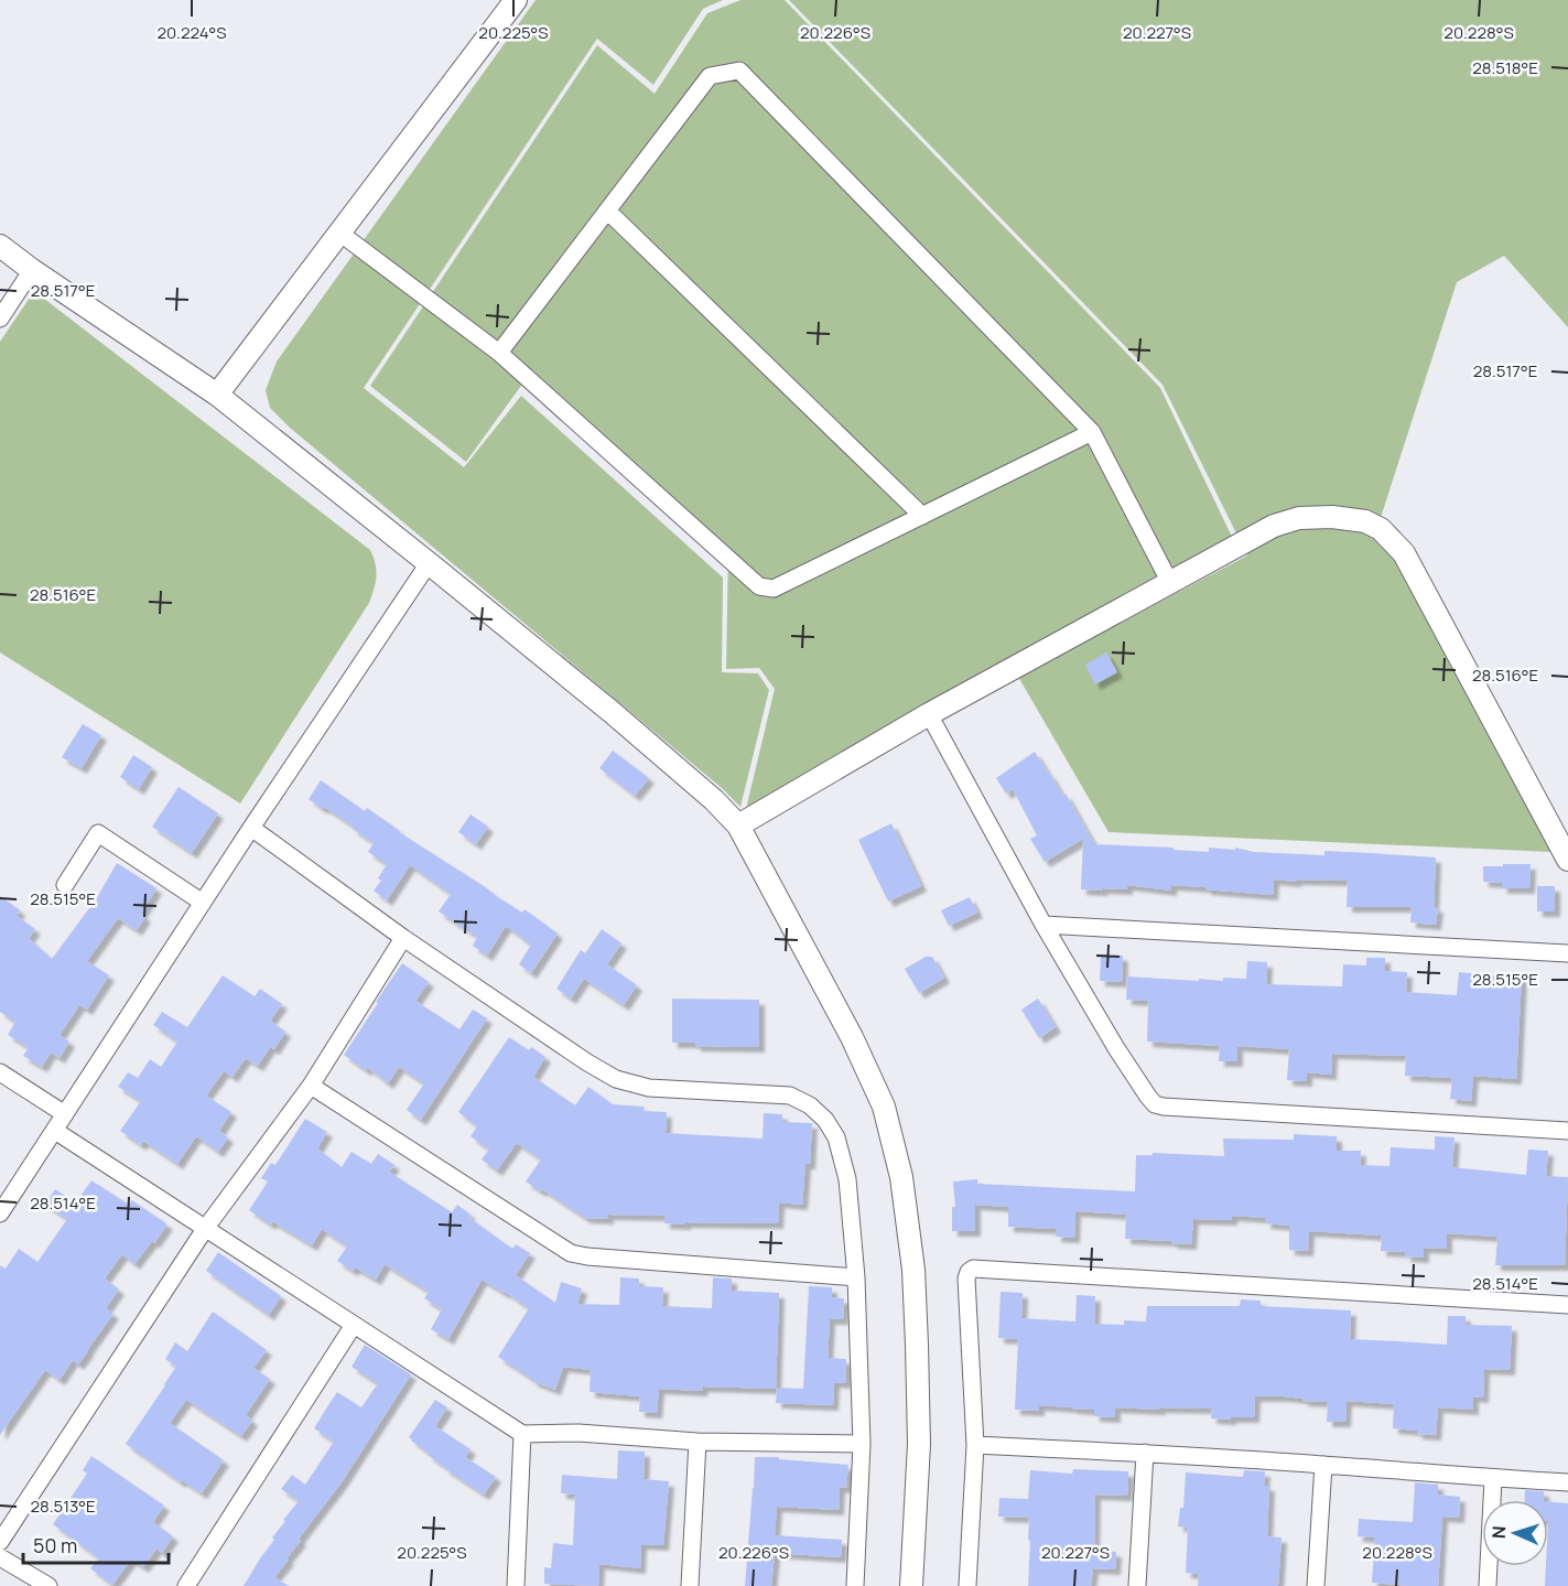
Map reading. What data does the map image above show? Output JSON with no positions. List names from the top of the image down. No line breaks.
{"scale_bar":"50 m","north":"left","coordinates":["20.224°S","20.225°S","20.226°S","20.227°S","20.228°S","28.518°E","28.517°E","28.516°E","28.515°E","28.514°E","28.513°E"]}
